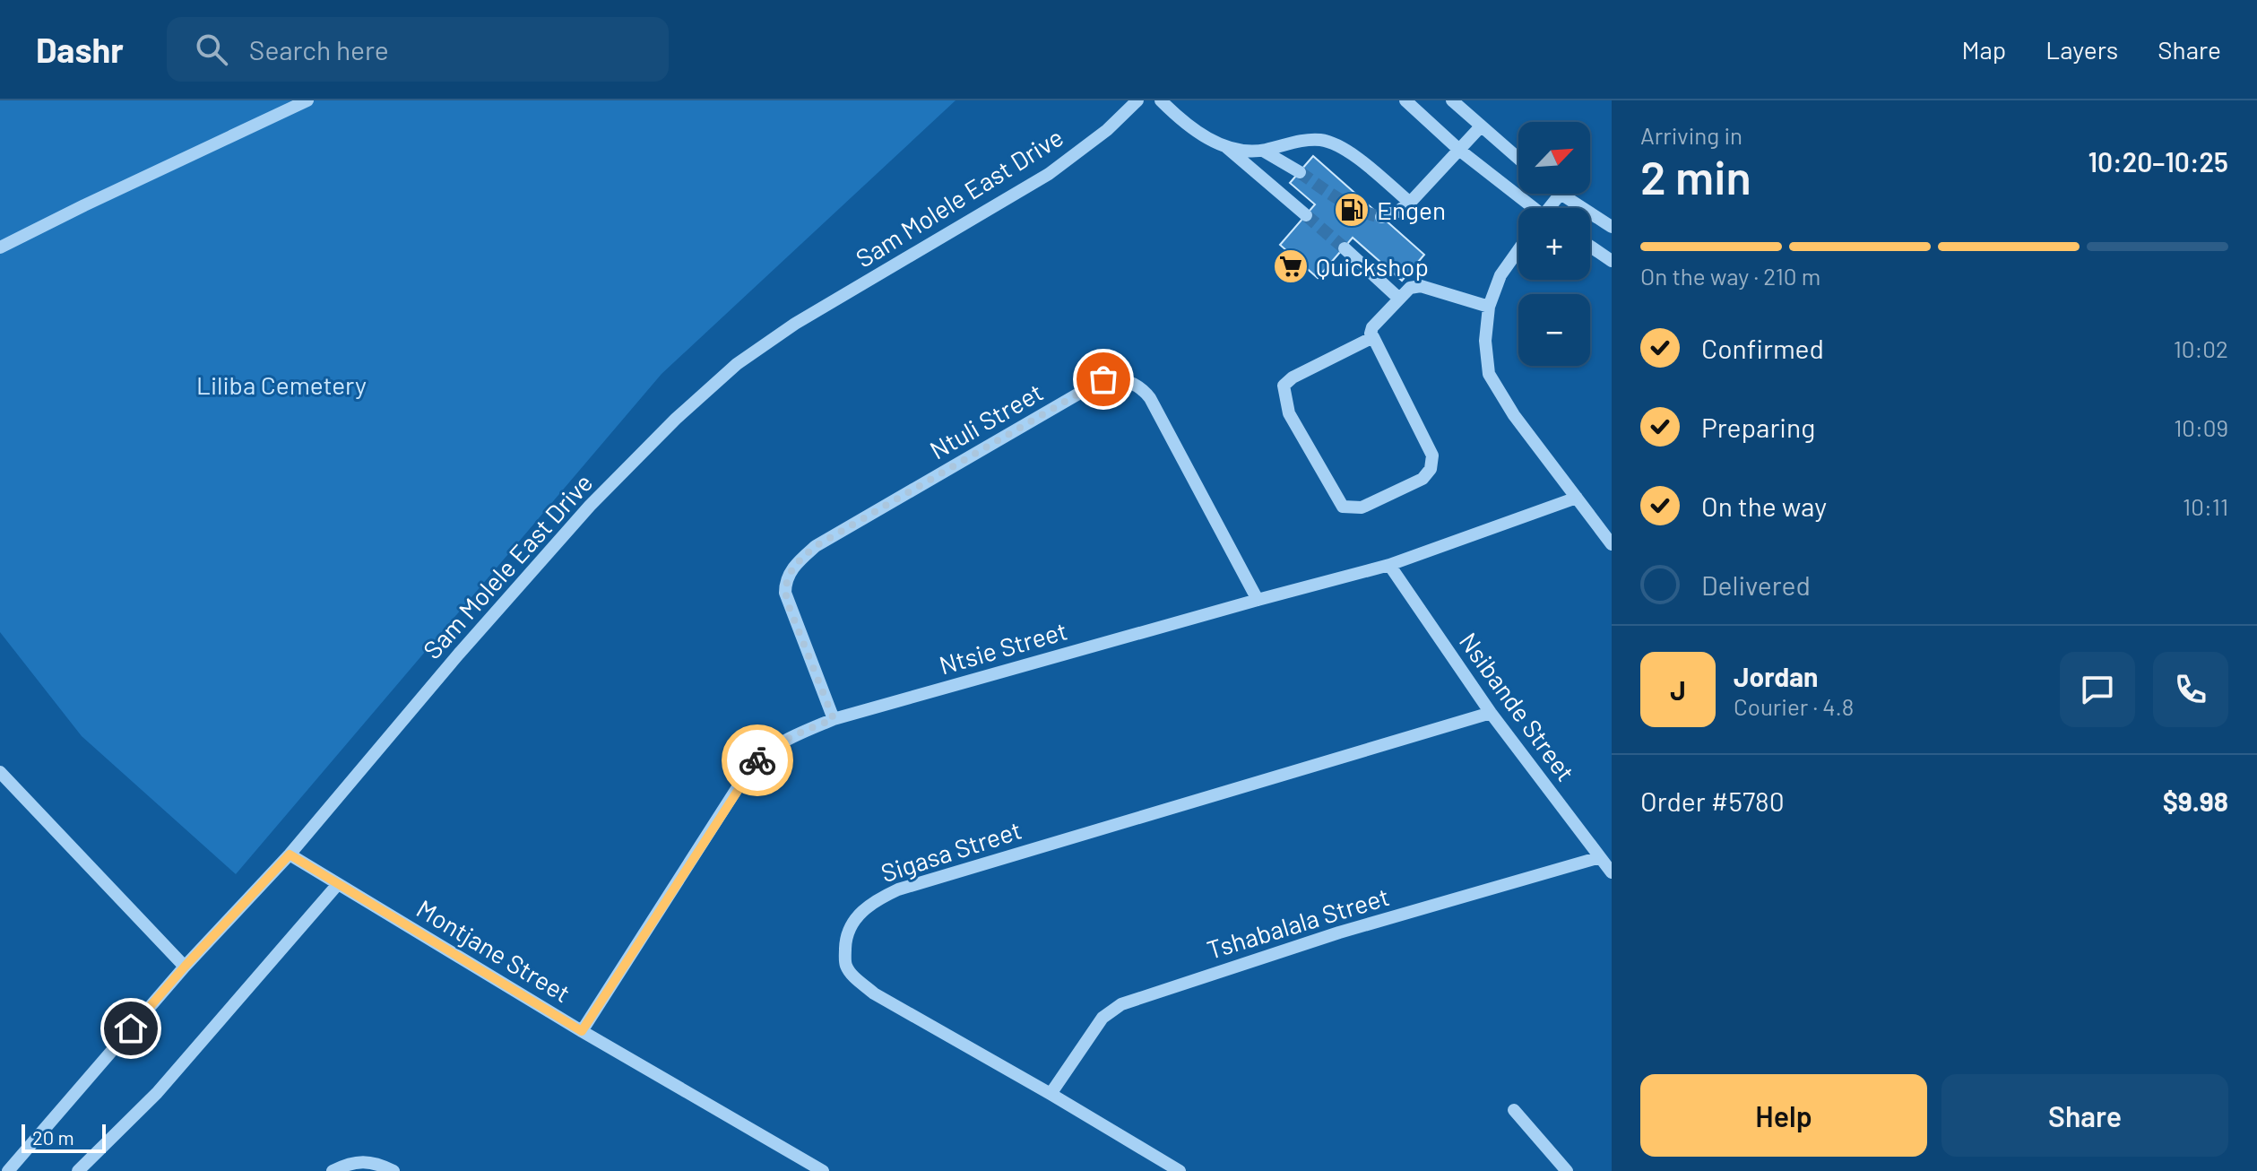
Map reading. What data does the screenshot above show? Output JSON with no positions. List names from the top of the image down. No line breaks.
{"streets":{"street":["Sam Molele East Drive","Ntuli Street","Ntsie Street","Nsibande Street","Sigasa Street","Tshabalala Street","Montjane Street"]},"crossings":[["Sam Molele East Drive","Montjane Street"],["Ntuli Street","Ntsie Street"],["Ntsie Street","Nsibande Street"],["Ntsie Street","Montjane Street"],["Nsibande Street","Sigasa Street"],["Nsibande Street","Tshabalala Street"],["Sigasa Street","Tshabalala Street"]],"parks":["Liliba Cemetery"],"places":{"fuel station":["Engen"],"supermarket":["Quickshop"]},"scale_bar":"20 m","north":"top right","page":{"header":"Dashr","search":"Search here","nav":["Map","Layers","Share"],"heading":["2 min","Arriving in","10:20–10:25"],"panel":["Jordan","Courier · 4.8","Order #5780","$9.98"],"map_buttons":["+","−"],"bar":"On the way · 210 m","list":[["Confirmed","10:02"],["Preparing","10:09"],["On the way","10:11"],"Delivered"],"round":"J","buttons":["Help","Share"],"scale":"20 m"}}
